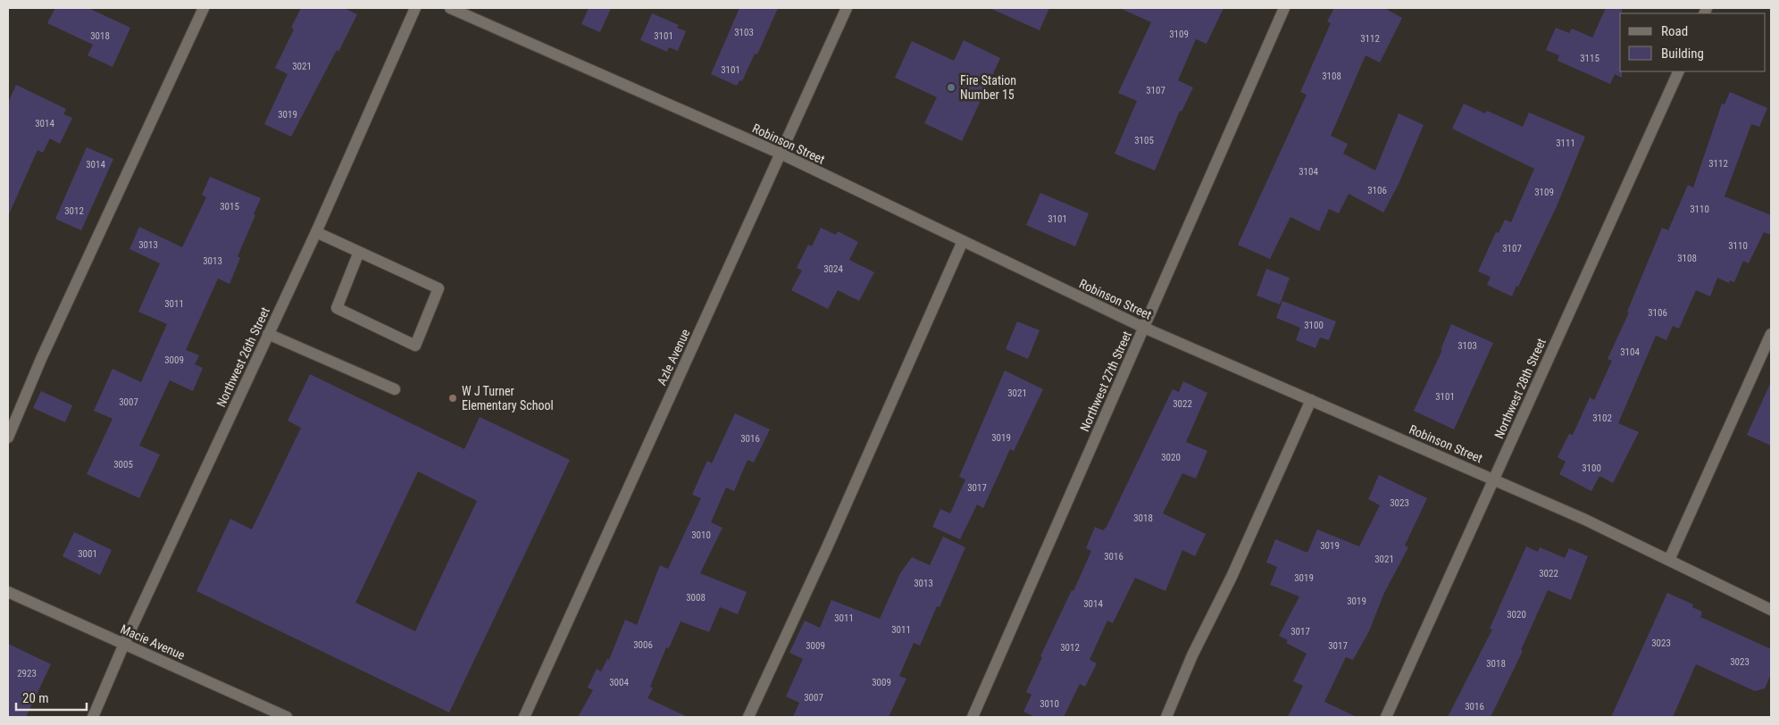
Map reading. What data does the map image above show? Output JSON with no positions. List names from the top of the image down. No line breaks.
{"streets":{"street":["Robinson Street","Northwest 26th Street","Azle Avenue","Northwest 27th Street","Northwest 28th Street","Macie Avenue"]},"crossings":[["Robinson Street","Azle Avenue"],["Robinson Street","Northwest 27th Street"],["Robinson Street","Northwest 28th Street"],["Northwest 26th Street","Macie Avenue"]],"places":["Fire Station Number 15","W J Turner Elementary School"],"house_numbers":["3103","3109","3018","3101","3112","3115","3021","3101","3108","3107","3019","3014","3105","3111","3112","3014","3104","3106","3109","3015","3110","3012","3101","3013","3110","3107","3108","3013","3024","3011","3106","3100","3103","3104","3009","3021","3101","3007","3022","3102","3019","3016","3020","3005","3100","3017","3023","3018","3010","3019","3001","3016","3021","3022","3019","3013","3008","3019","3014","3020","3011","3011","3017","3023","3006","3009","3017","3012","3023","3018","2923","3004","3009","3007","3010","3016"],"legend":["Road","Building"],"scale_bar":"20 m"}
